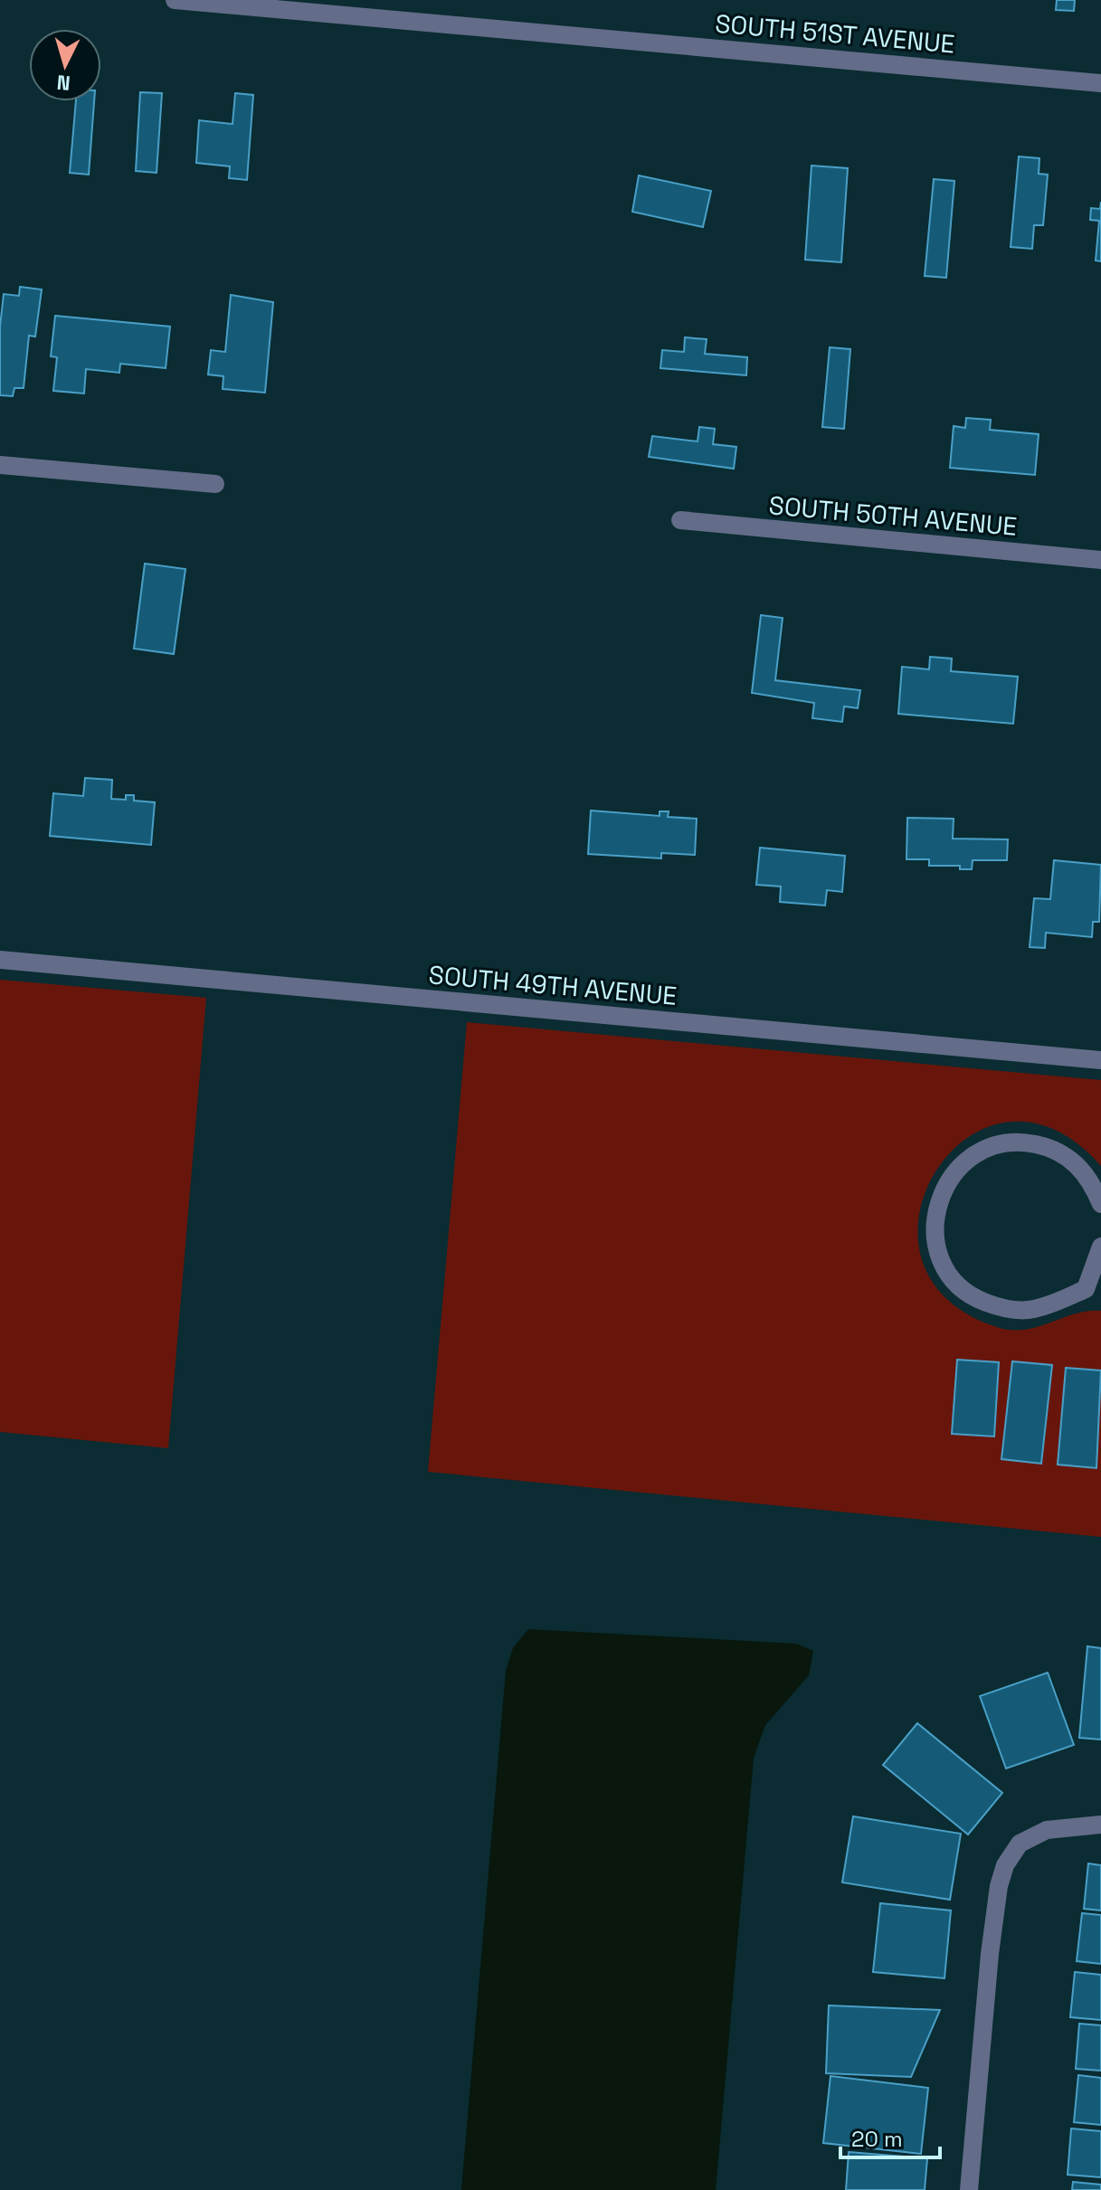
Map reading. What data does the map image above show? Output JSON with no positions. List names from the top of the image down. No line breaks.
{"streets":{"street":["SOUTH 51ST AVENUE","SOUTH 50TH AVENUE","SOUTH 49TH AVENUE"]},"scale_bar":"20 m","north":"bottom"}
